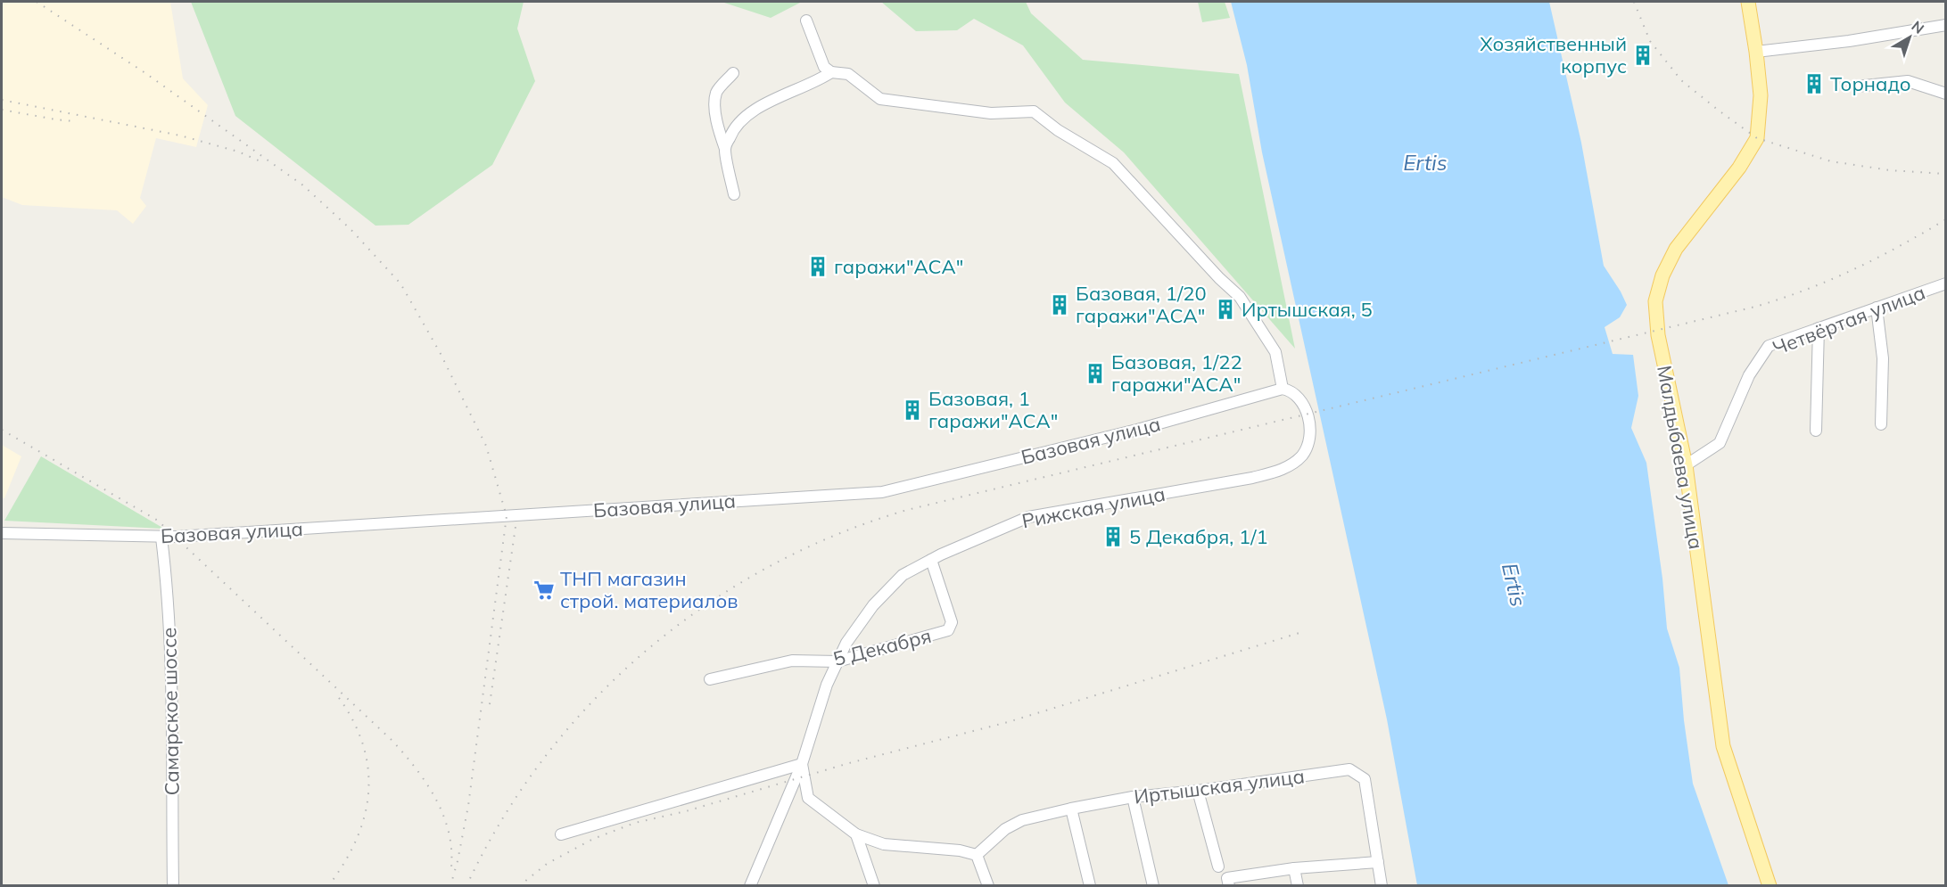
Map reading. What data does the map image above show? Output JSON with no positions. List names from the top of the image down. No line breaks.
{"streets":{"main road":["Малдыбаева улица"],"street":["Четвёртая улица","Базовая улица","Рижская улица","5 Декабря","Самарское шоссе","Иртышская улица"]},"crossings":[["Четвёртая улица","Малдыбаева улица"],["Базовая улица","Рижская улица"],["Базовая улица","Самарское шоссе"],["Рижская улица","5 Декабря"]],"water":["Ertis"],"places":{"building":["Хозяйственный корпус","Торнадо","гаражи\"ACА\"","Базовая, 1/20 гаражи\"ACА\"","Иртышская, 5","Базовая, 1/22 гаражи\"ACА\"","Базовая, 1 гаражи\"ACА\"","5 Декабря, 1/1"],"supermarket":["ТНП магазин строй. материалов"]},"north":"top right"}
